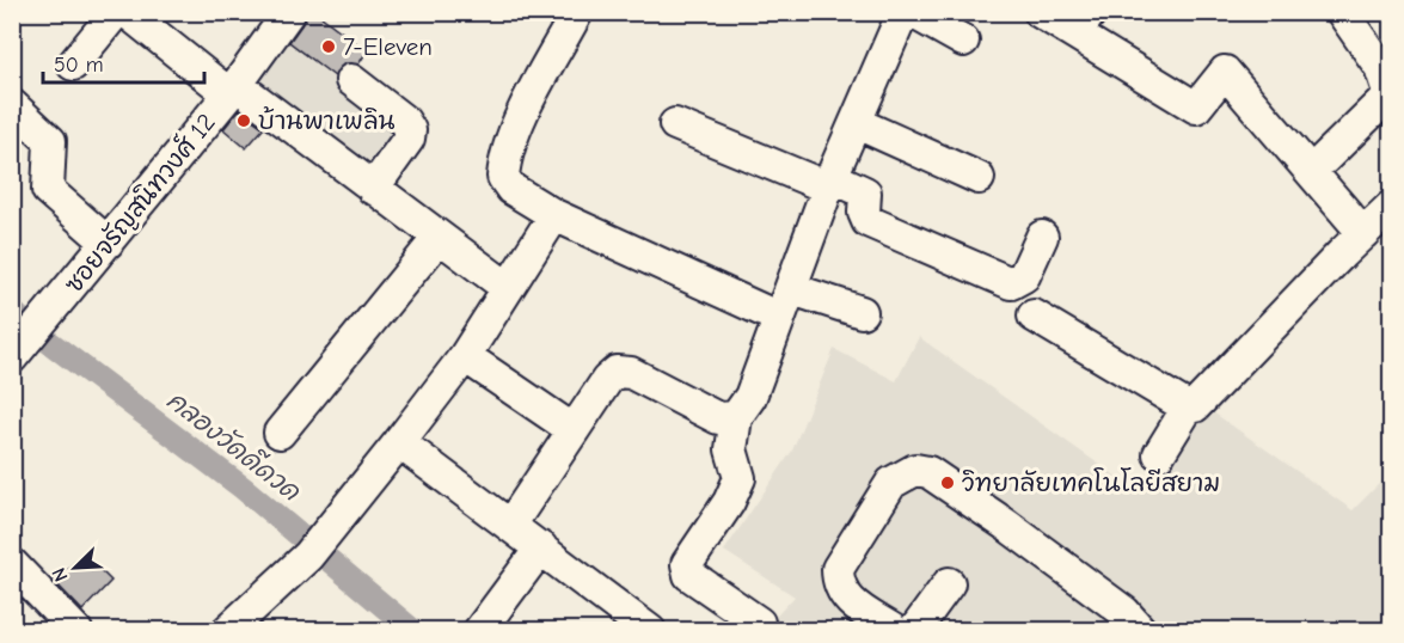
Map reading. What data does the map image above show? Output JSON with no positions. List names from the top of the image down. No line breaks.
{"streets":{"street":["ซอยจรัญสนิทวงศ์ 12"]},"water":["คลองวัดดีดวด"],"places":["7-Eleven","บ้านพาเพลิน","วิทยาลัยเทคโนโลยีสยาม"],"scale_bar":"50 m","north":"bottom left"}
